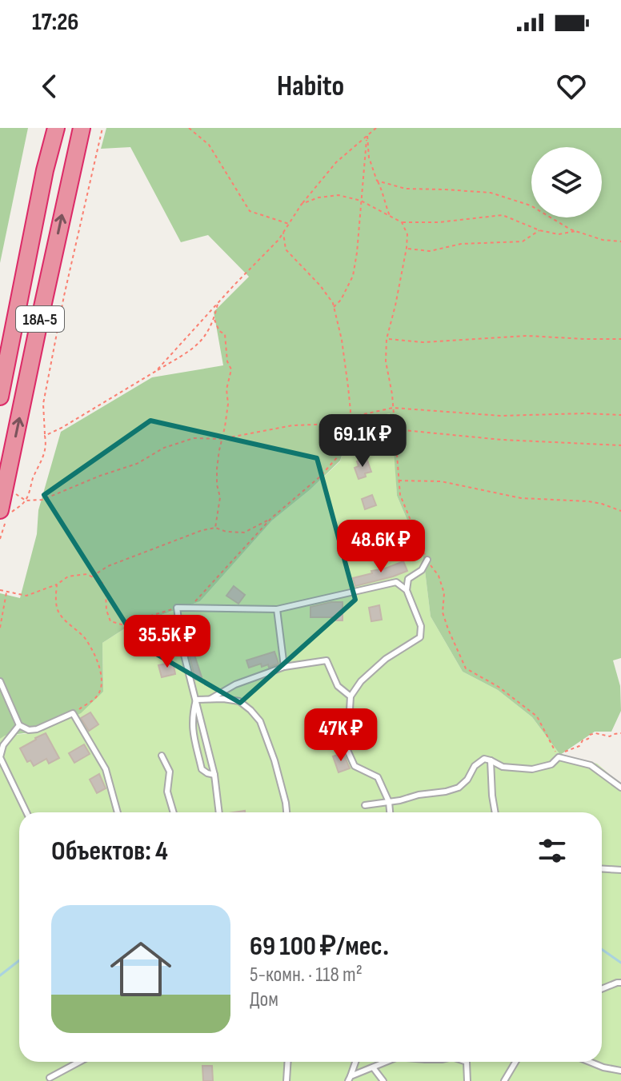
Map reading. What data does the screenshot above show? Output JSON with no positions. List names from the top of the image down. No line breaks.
{"streets":{"highway":["18А-5"]},"page":{"status":"17:26","header":"Habito","price":["69.1K ₽","48.6K ₽","35.5K ₽","47K ₽"],"heading":"Объектов: 4","list":[{"name":"69 100 ₽/мес.","note":"5-комн. · 118 m² · Дом"}]}}
